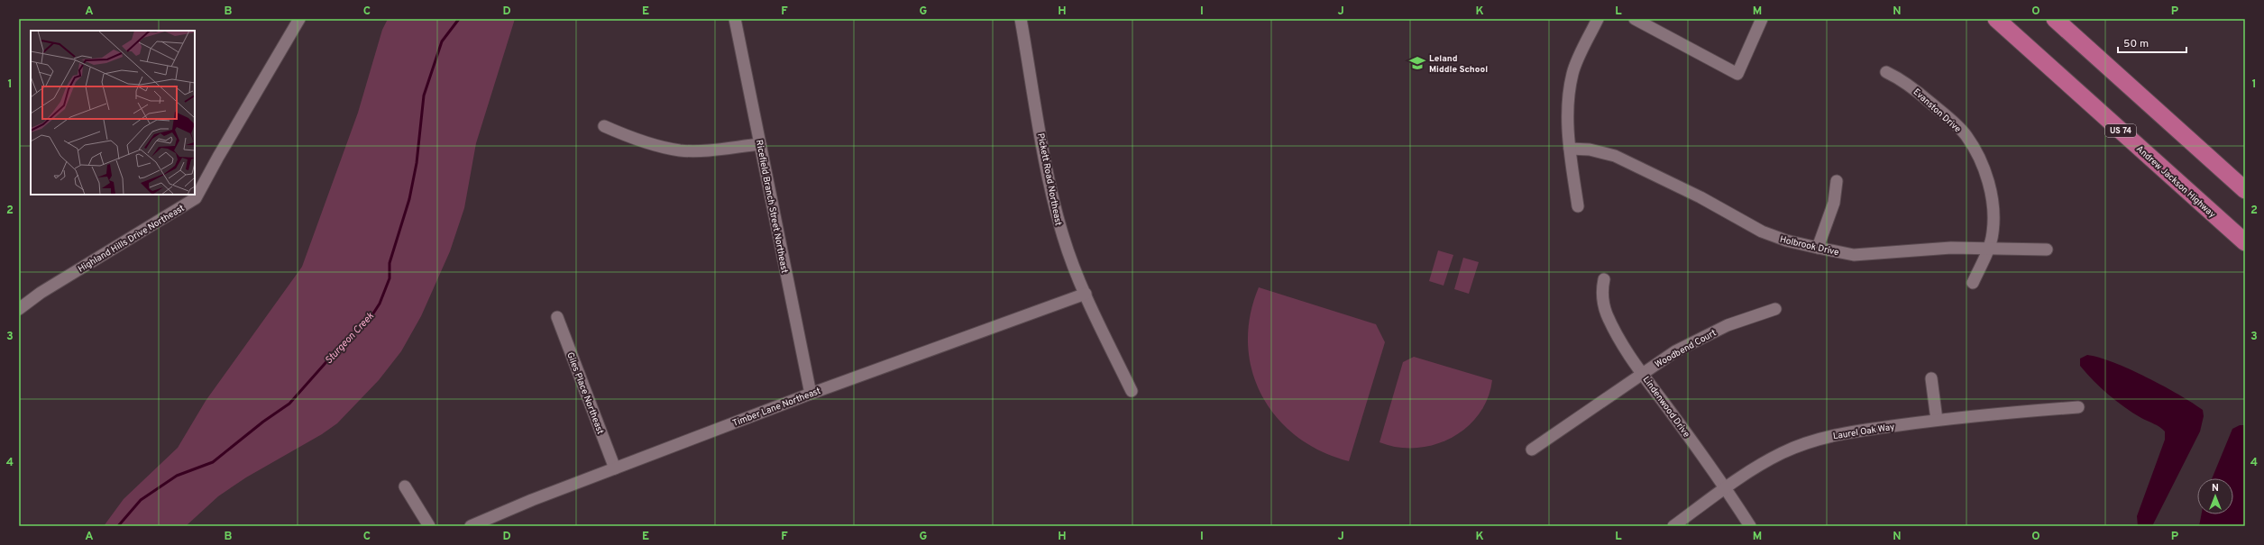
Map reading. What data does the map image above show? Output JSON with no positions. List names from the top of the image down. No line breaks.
{"streets":{"highway":["US 74","Andrew Jackson Highway"],"street":["Evanston Drive","Pickett Road Northeast","Ricefield Branch Street Northeast","Highland Hills Drive Northeast","Holbrook Drive","Woodbend Court","Giles Place Northeast","Timber Lane Northeast","Lindenwood Drive","Laurel Oak Way"]},"crossings":[["Evanston Drive","Holbrook Drive"],["Pickett Road Northeast","Timber Lane Northeast"],["Ricefield Branch Street Northeast","Timber Lane Northeast"],["Woodbend Court","Lindenwood Drive"],["Giles Place Northeast","Timber Lane Northeast"],["Lindenwood Drive","Laurel Oak Way"]],"water":["Sturgeon Creek"],"places":{"school or university":["Leland Middle School"]},"scale_bar":"50 m","north":"top","grid":{"columns":["A","B","C","D","E","F","G","H","I","J","K","L","M","N","O","P"],"rows":["1","2","3","4"]}}
